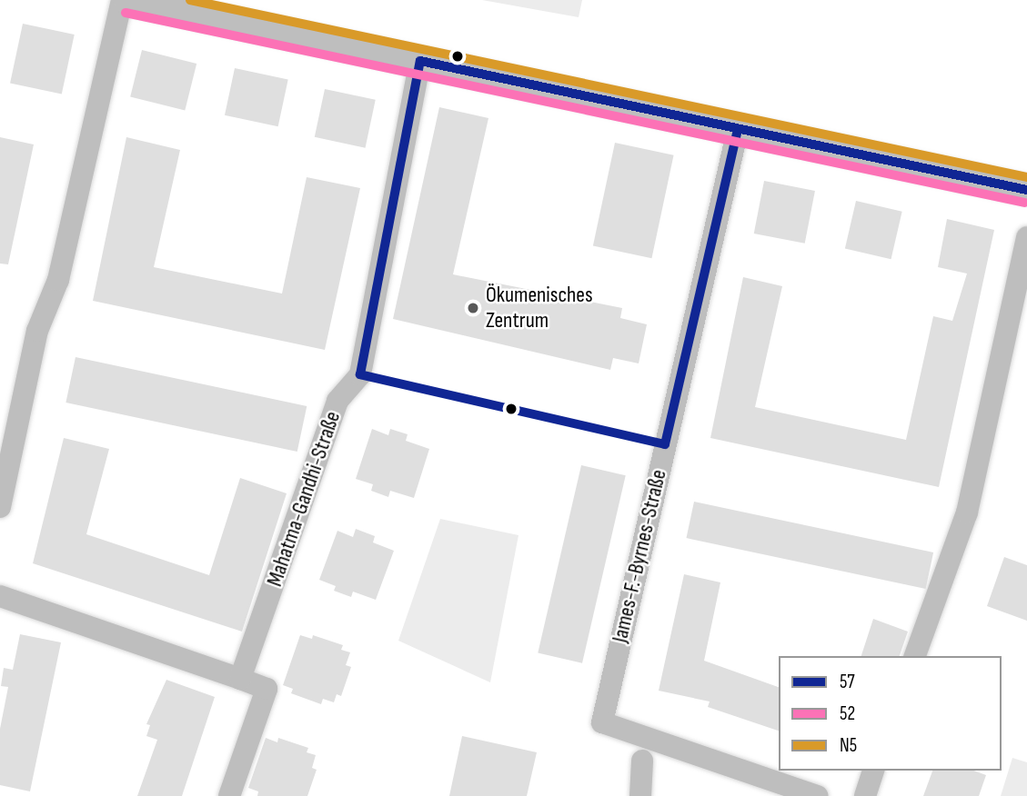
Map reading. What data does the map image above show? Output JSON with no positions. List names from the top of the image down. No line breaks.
{"streets":{"street":["Mahatma-Gandhi-Straße","James-F.-Byrnes-Straße"]},"places":["Ökumenisches Zentrum"],"lines":["transit line N5","transit line 52","transit line 57"],"legend":["57","52","N5"]}
